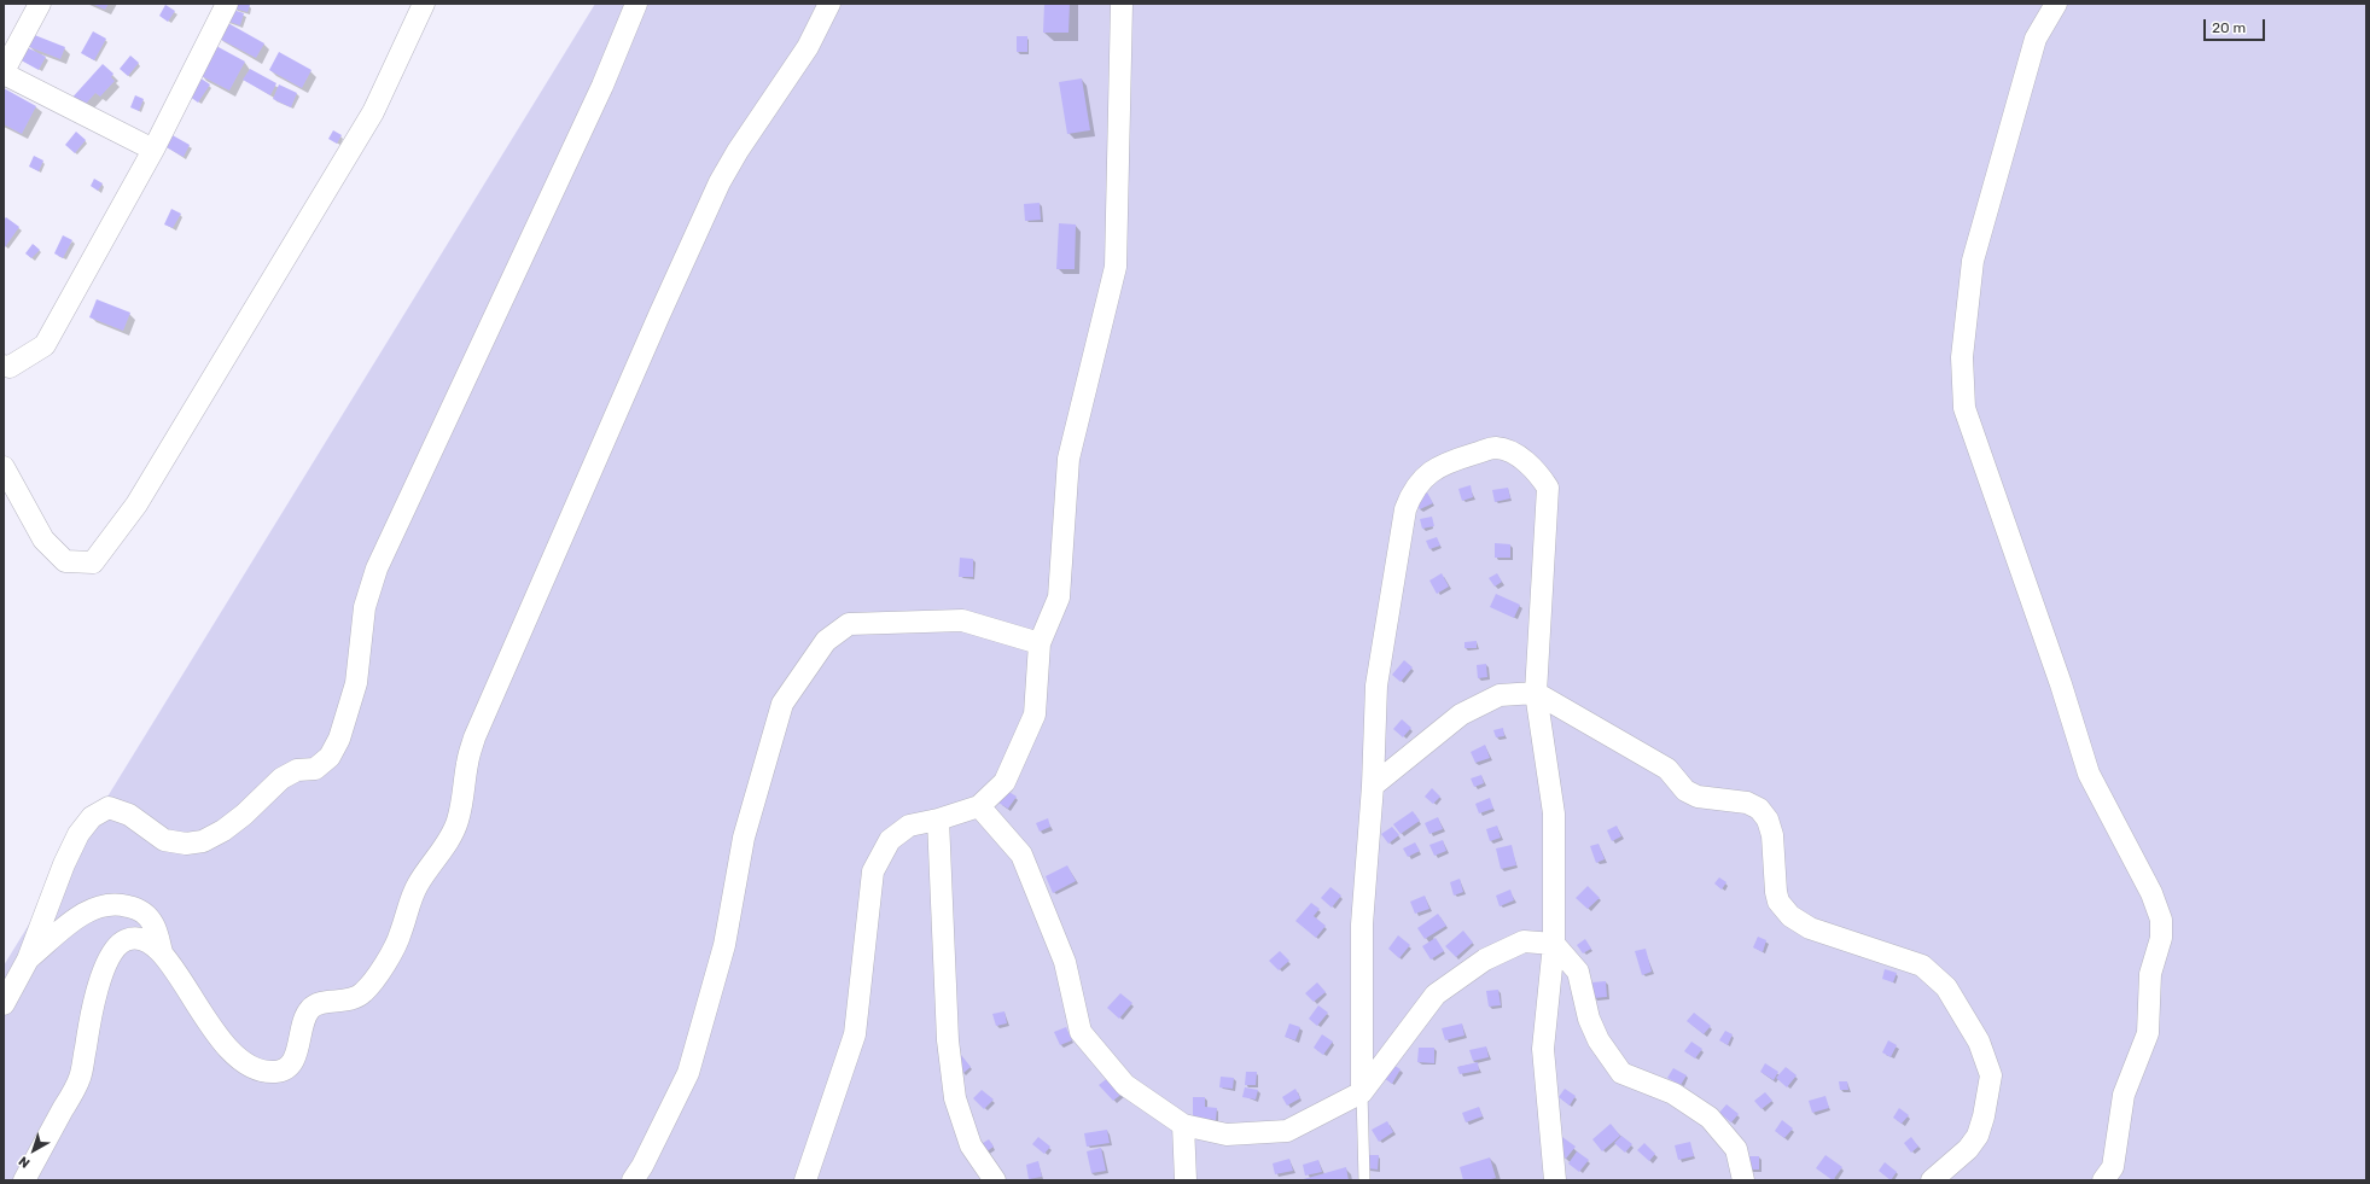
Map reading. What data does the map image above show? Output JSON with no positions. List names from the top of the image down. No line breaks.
{"scale_bar":"20 m","north":"bottom left"}
